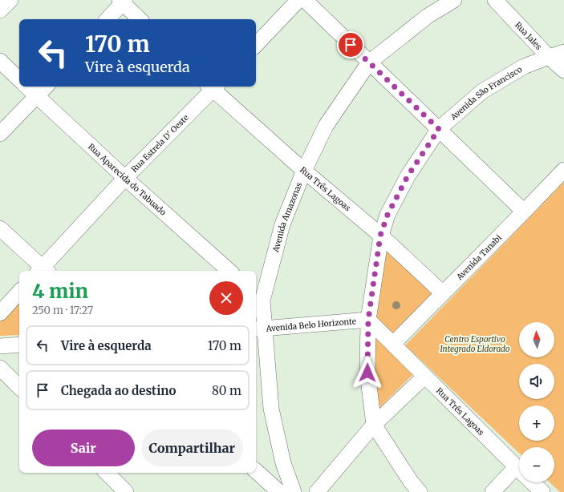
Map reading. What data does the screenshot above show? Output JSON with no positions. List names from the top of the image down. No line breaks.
{"streets":{"street":["Rua Jales","Avenida São Francisco","Rua Estrela D' Oeste","Rua Aparecida do Tabuado","Rua Três Lagoas","Avenida Amazonas","Avenida Tanabi","Avenida Belo Horizonte"]},"crossings":[["Rua Jales","Avenida São Francisco"],["Avenida São Francisco","Rua Três Lagoas"],["Avenida São Francisco","Avenida Belo Horizonte"],["Rua Estrela D' Oeste","Rua Aparecida do Tabuado"],["Rua Três Lagoas","Avenida Amazonas"],["Rua Três Lagoas","Avenida Tanabi"],["Rua Três Lagoas","Avenida Belo Horizonte"],["Avenida Amazonas","Avenida Belo Horizonte"]],"parks":["Centro Esportivo Integrado Eldorado"],"north":"top","page":{"turn":["170 m","Vire à esquerda"],"heading":["4 min","250 m · 17:27"],"map_buttons":["+","−"],"list":[{"name":"Vire à esquerda","value":"170 m"},{"name":"Chegada ao destino","value":"80 m"}],"buttons":["Sair","Compartilhar"]}}
